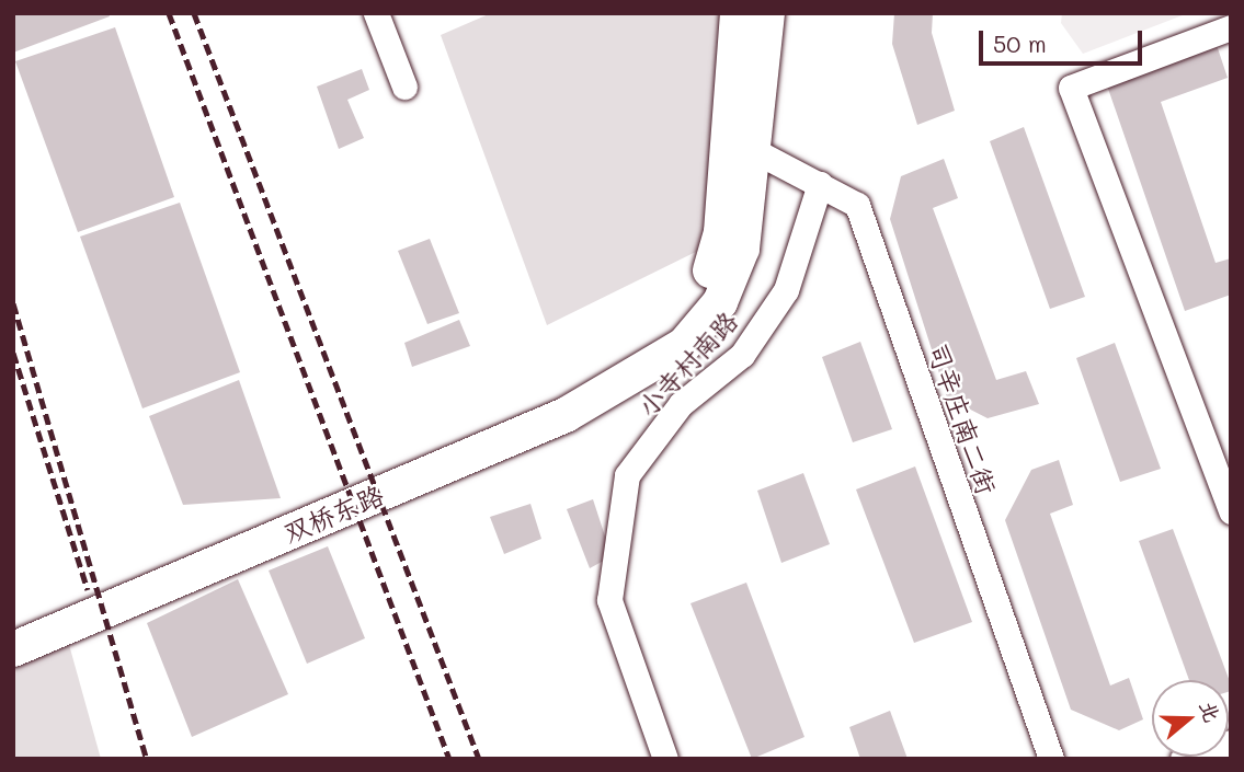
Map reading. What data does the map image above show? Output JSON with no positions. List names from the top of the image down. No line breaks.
{"streets":{"street":["小寺村南路","司辛庄南二街","双桥东路"]},"crossings":[["小寺村南路","司辛庄南二街"],["司辛庄南二街","双桥东路"]],"scale_bar":"50 m","north":"right"}
